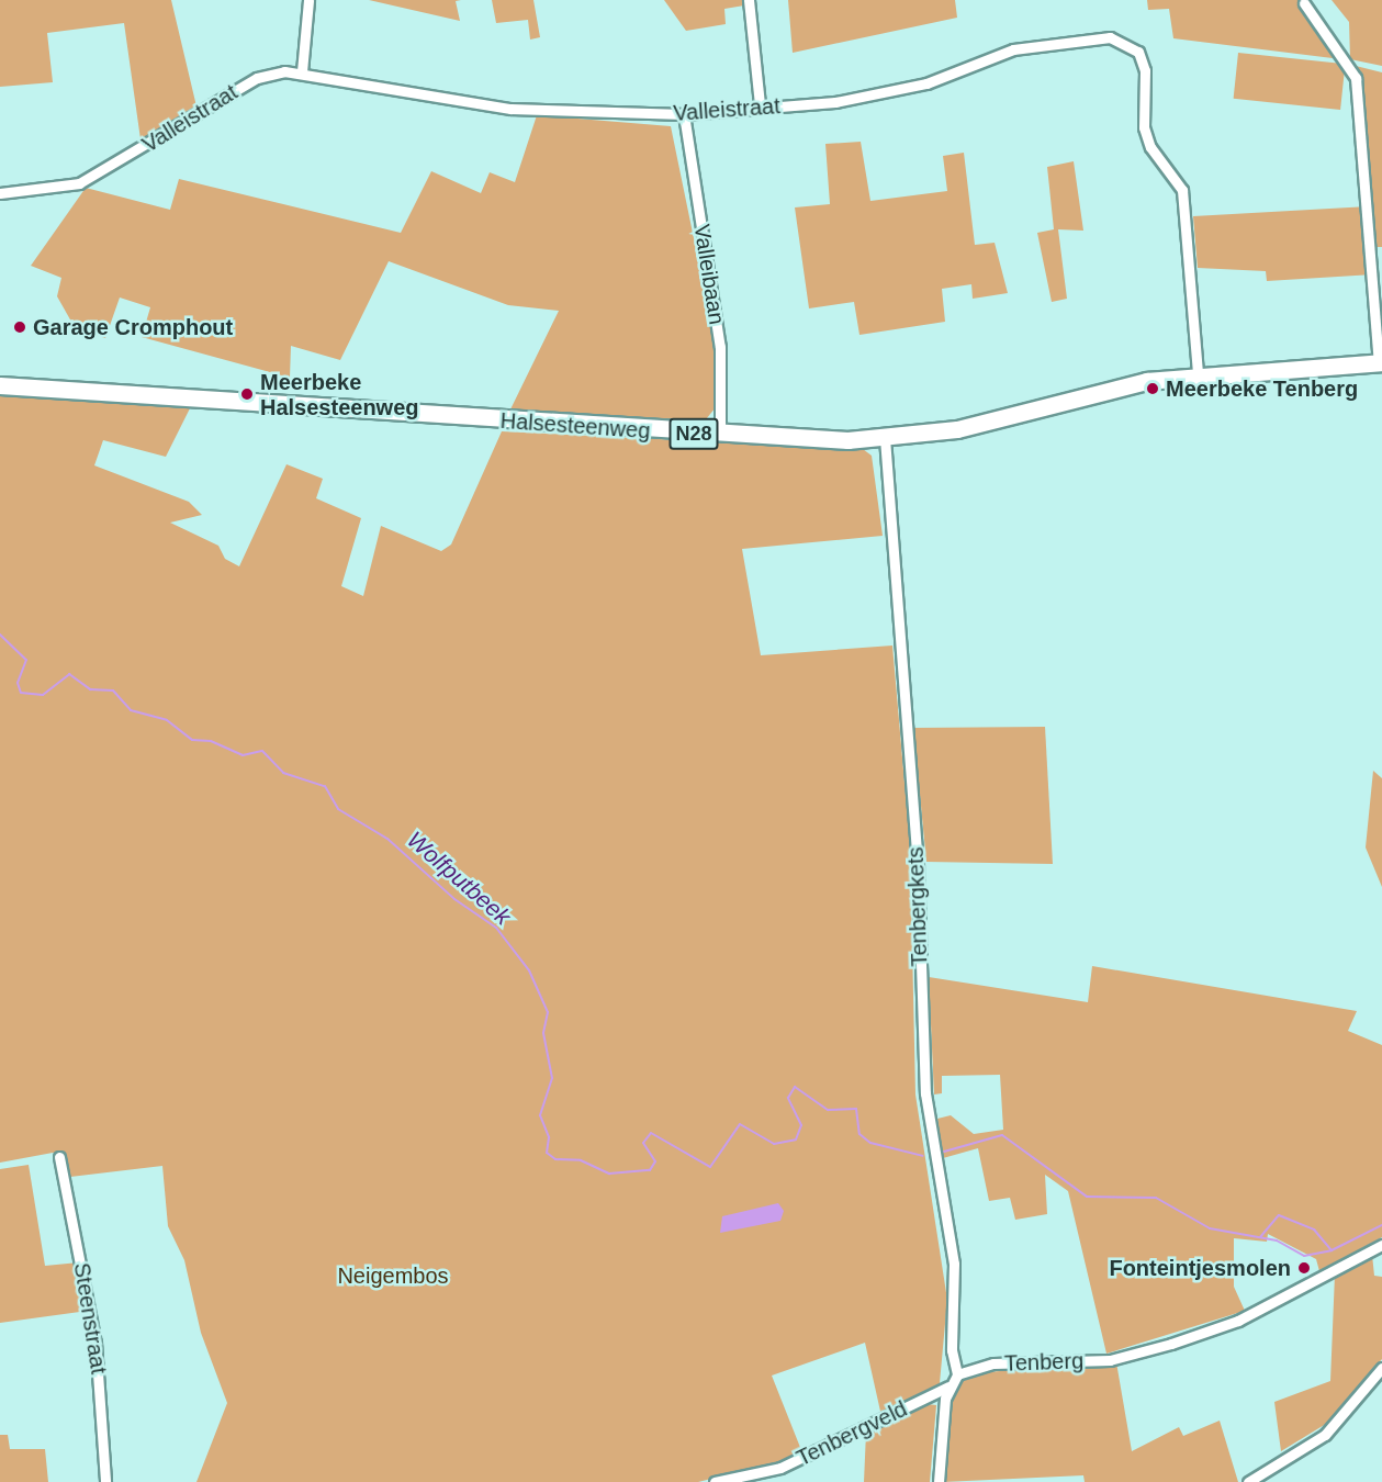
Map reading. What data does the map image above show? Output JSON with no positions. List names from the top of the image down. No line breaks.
{"streets":{"main road":["Halsesteenweg","N28"],"street":["Valleistraat","Valleibaan","Tenbergkets","Steenstraat","Tenberg","Tenbergveld"]},"crossings":[["Valleistraat","Valleibaan"],["Valleistraat","Halsesteenweg"],["Valleibaan","Halsesteenweg"],["Halsesteenweg","Tenbergkets"],["Tenbergkets","Tenberg"]],"water":["Wolfputbeek"],"parks":["Neigembos"],"places":["Garage Cromphout","Meerbeke Tenberg","Meerbeke Halsesteenweg","Fonteintjesmolen"]}
